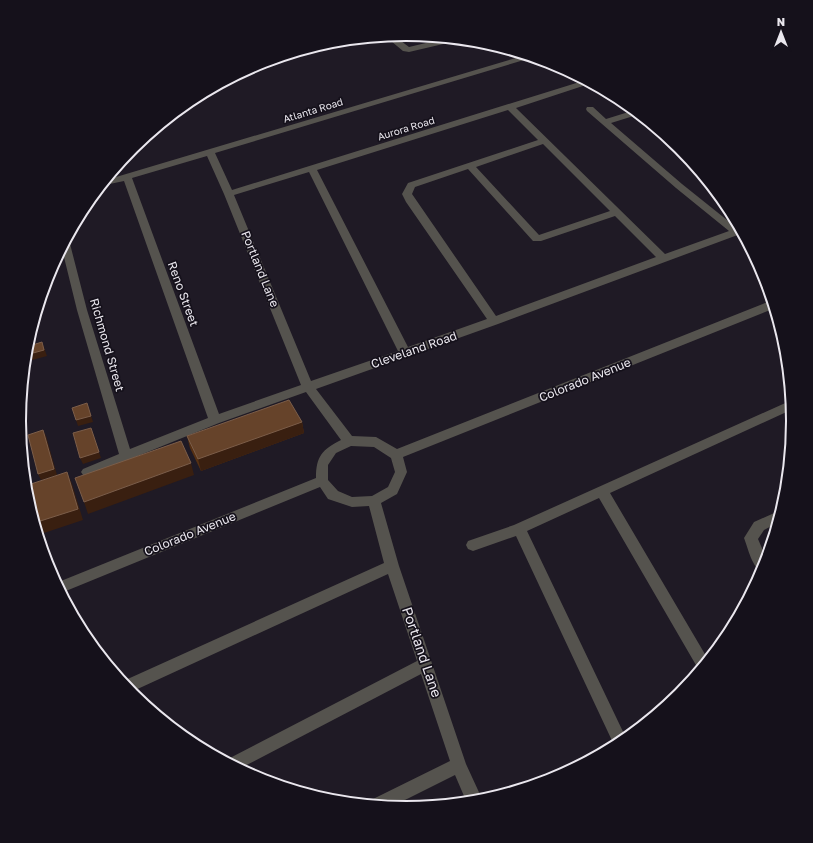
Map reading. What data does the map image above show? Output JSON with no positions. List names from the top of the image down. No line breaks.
{"streets":{"street":["Atlanta Road","Aurora Road","Portland Lane","Reno Street","Richmond Street","Cleveland Road","Colorado Avenue"]},"crossings":[["Atlanta Road","Portland Lane"],["Atlanta Road","Reno Street"],["Aurora Road","Portland Lane"],["Portland Lane","Cleveland Road"],["Portland Lane","Colorado Avenue"],["Reno Street","Cleveland Road"],["Richmond Street","Cleveland Road"]],"north":"top"}
